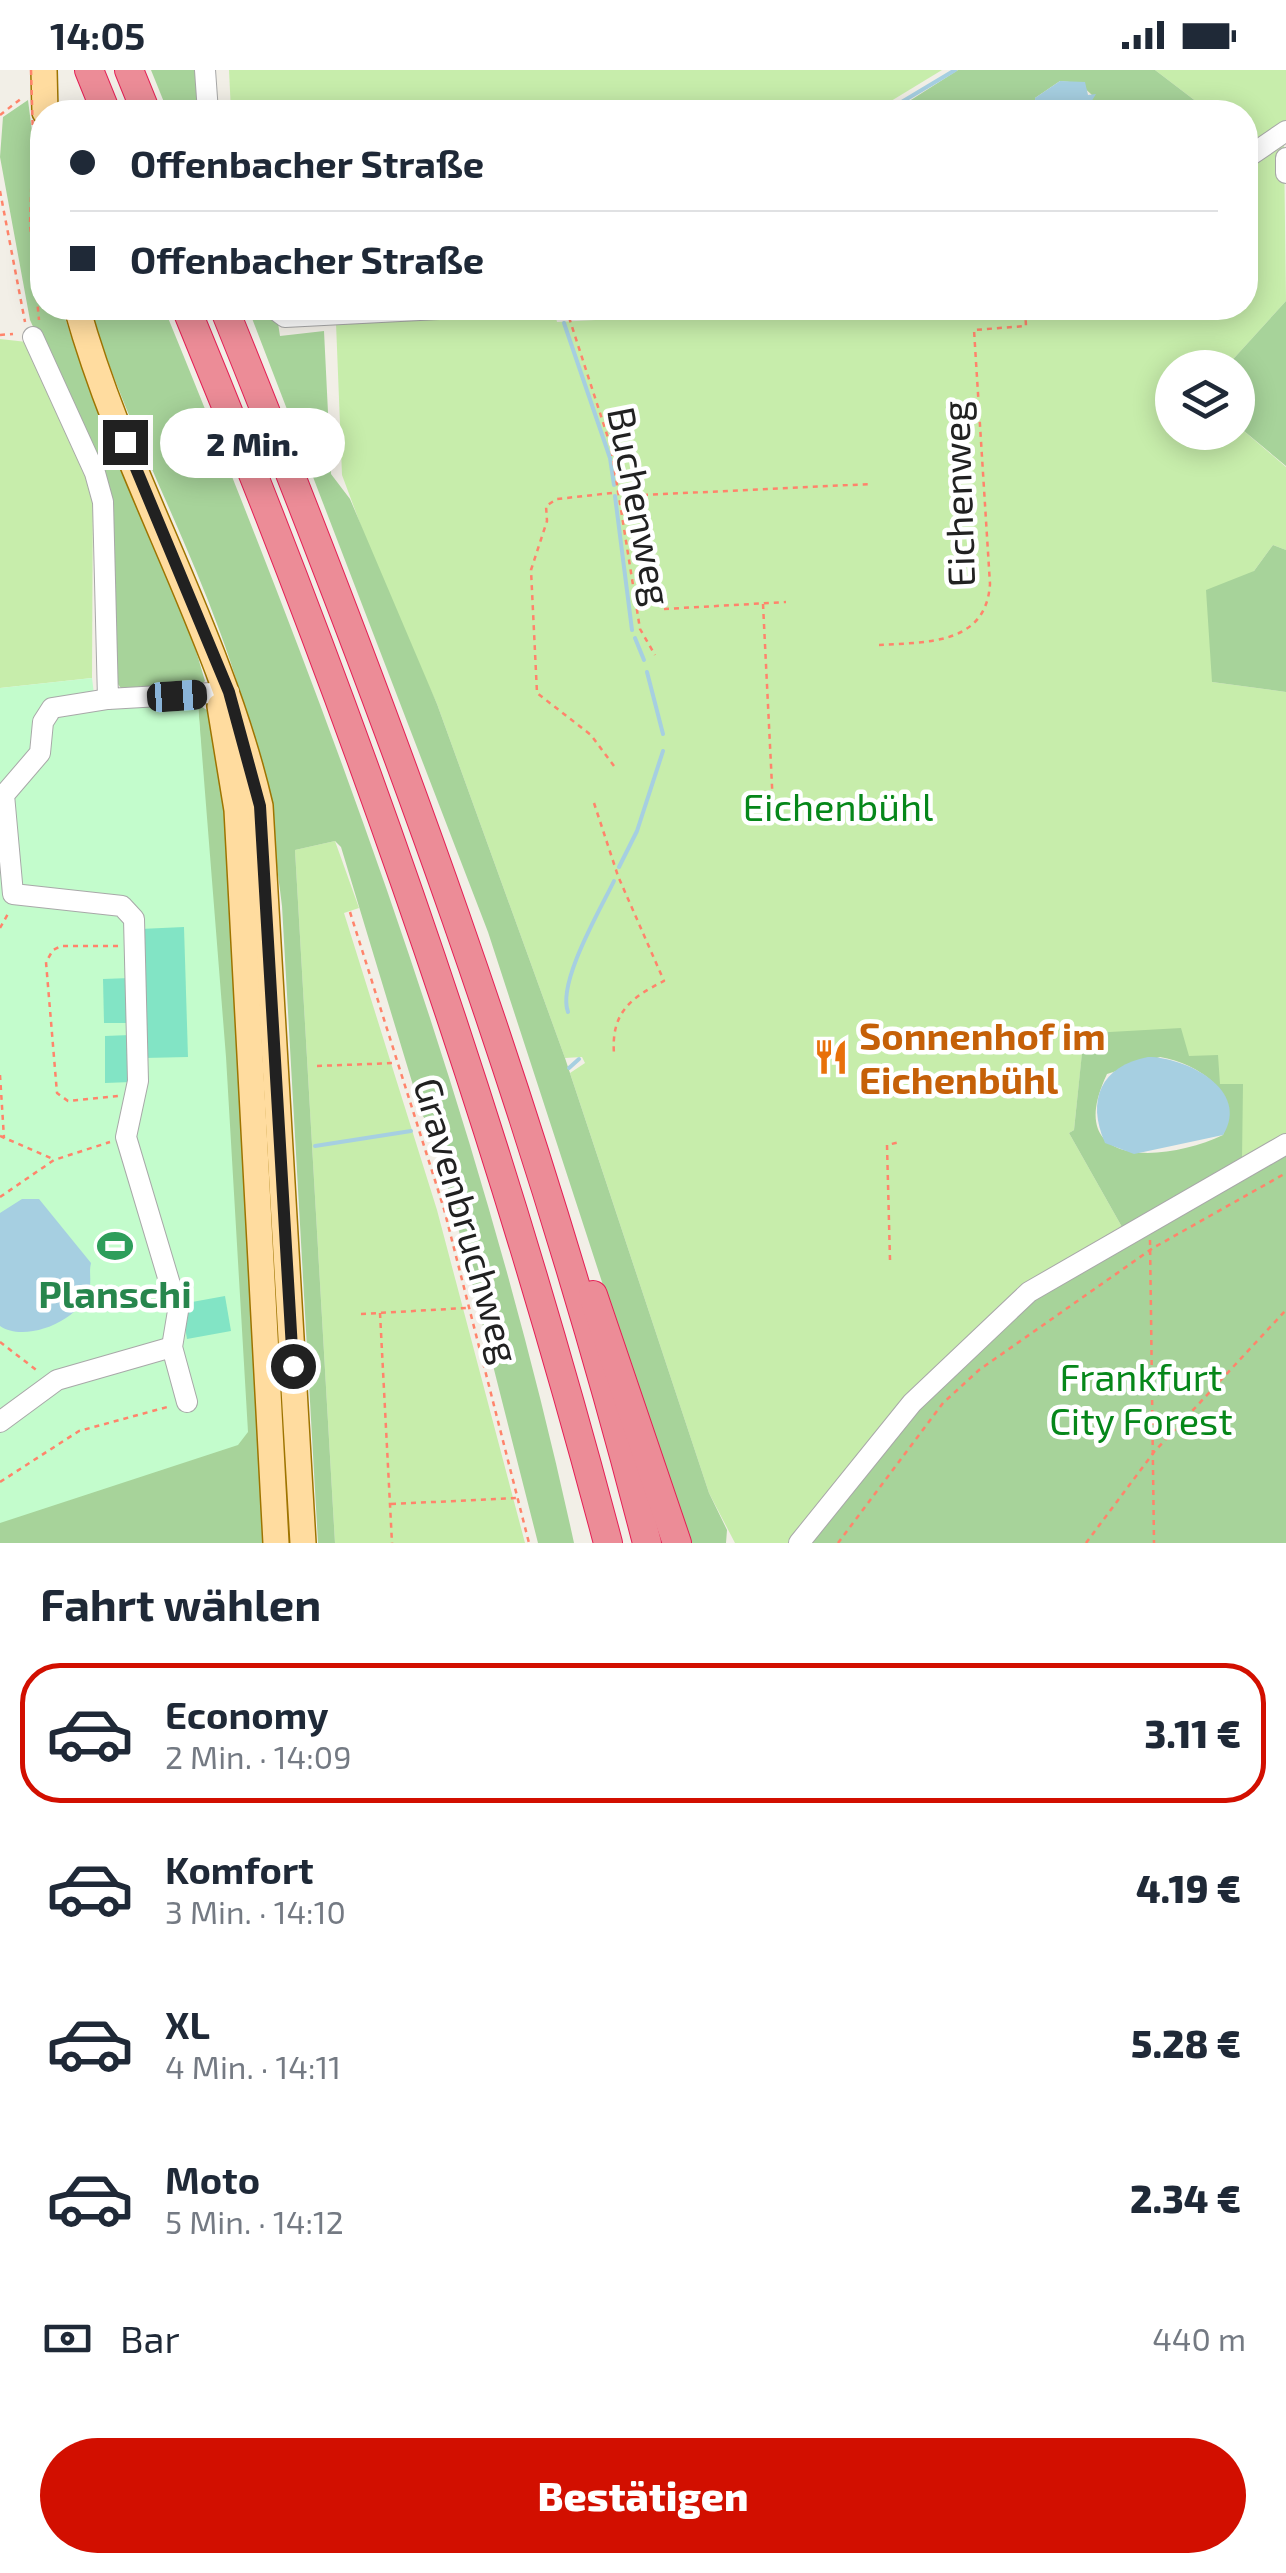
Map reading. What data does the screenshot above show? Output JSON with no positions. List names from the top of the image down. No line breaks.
{"streets":{"path":["Eichenweg","Buchenweg","Gravenbruchweg"]},"parks":["Eichenbühl","Frankfurt City Forest"],"places":{"restaurant":["Sonnenhof im Eichenbühl"],"sports":["Planschi"]},"page":{"status":"14:05","banner":["Offenbacher Straße","Offenbacher Straße"],"bubble":"2 Min.","heading":"Fahrt wählen","list":[{"name":"Economy","note":"2 Min. · 14:09","value":"3.11 €"},{"name":"Komfort","note":"3 Min. · 14:10","value":"4.19 €"},{"name":"XL","note":"4 Min. · 14:11","value":"5.28 €"},{"name":"Moto","note":"5 Min. · 14:12","value":"2.34 €"}],"pay":["Bar","440 m"],"buttons":"Bestätigen"}}
